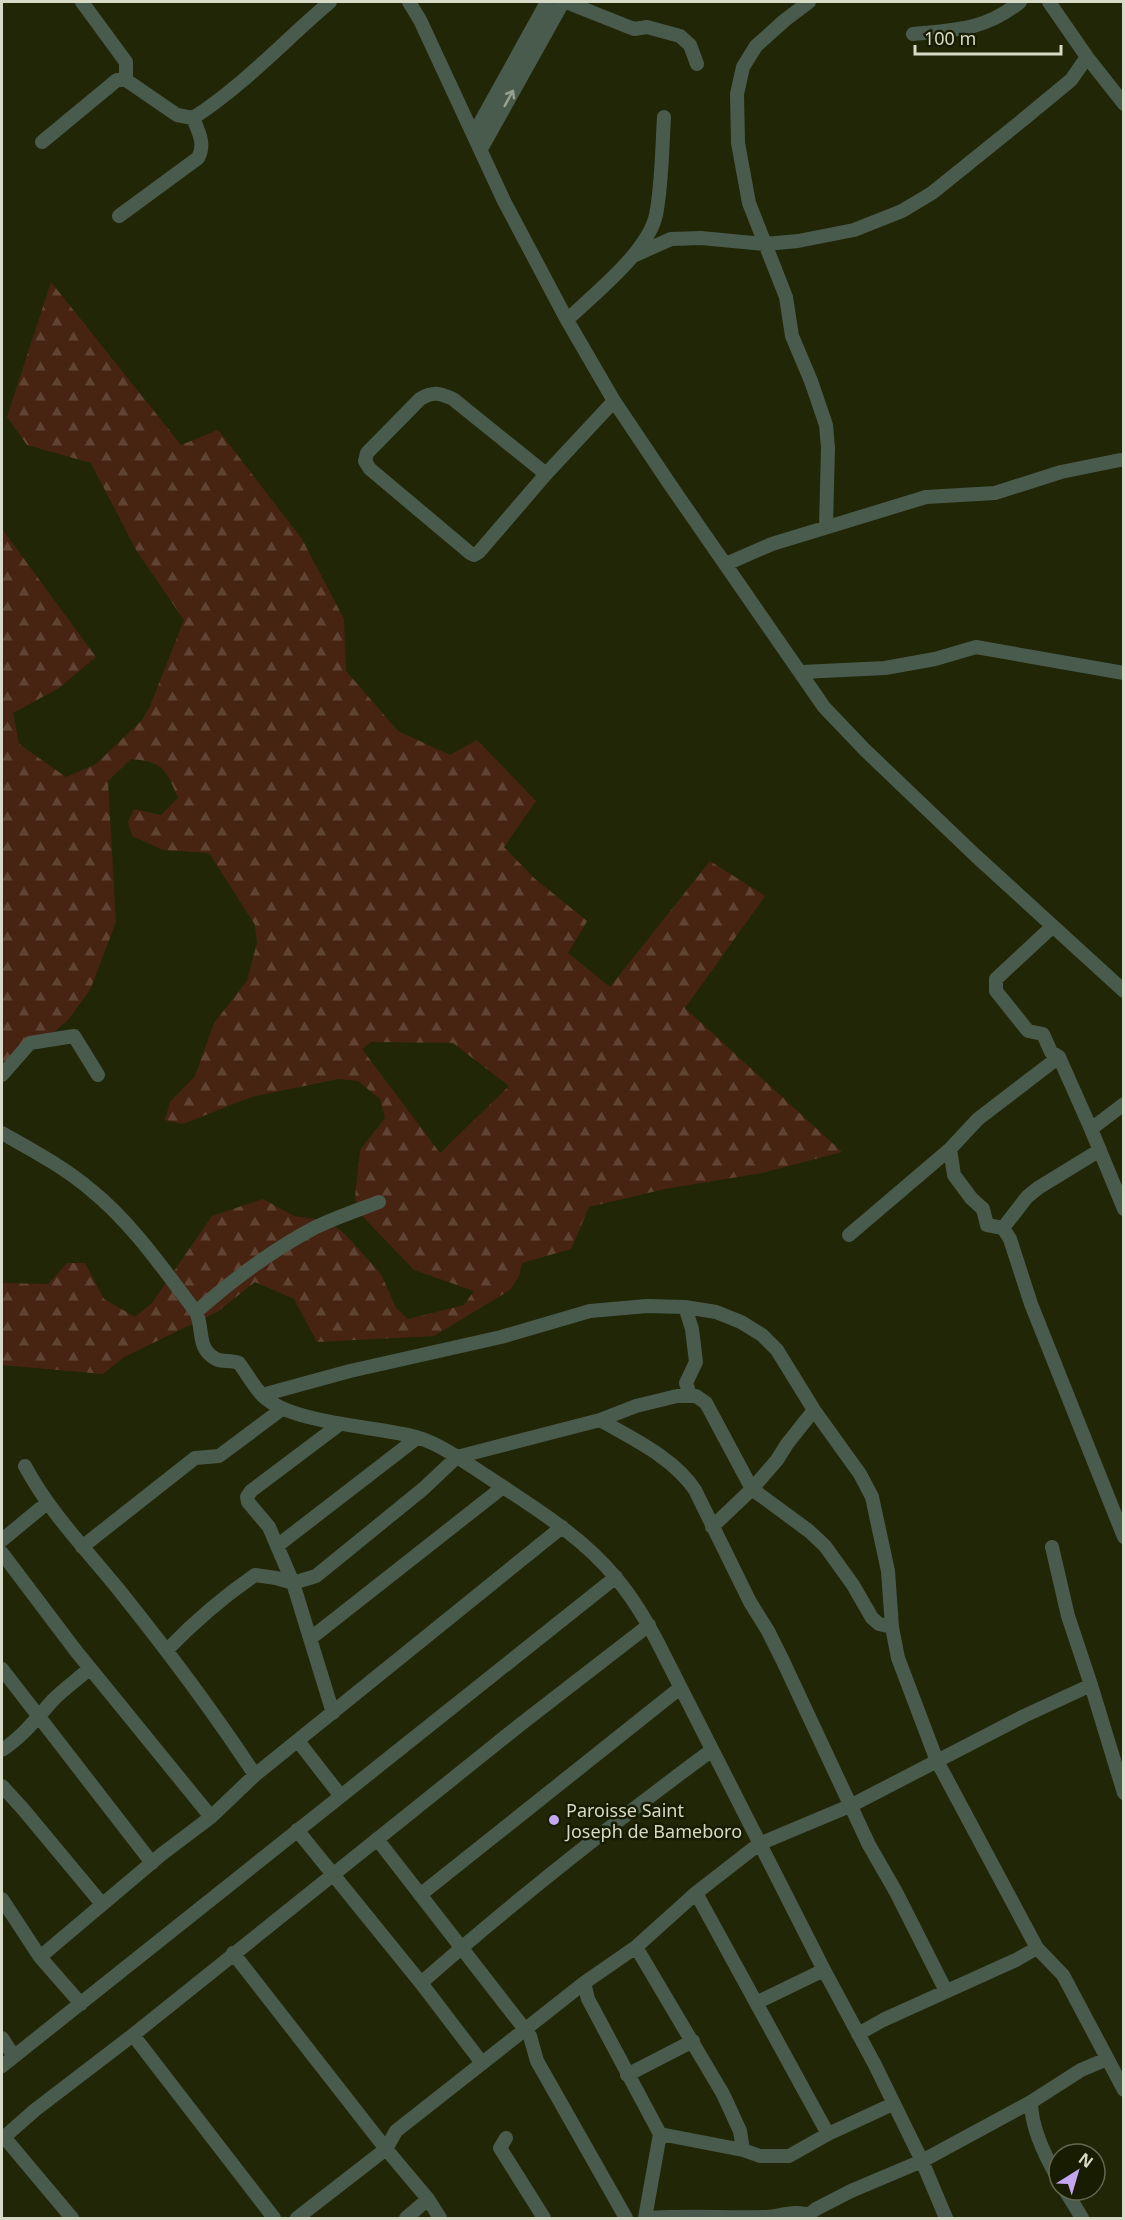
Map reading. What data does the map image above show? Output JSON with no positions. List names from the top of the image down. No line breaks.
{"places":["Paroisse Saint Joseph de Bameboro"],"scale_bar":"100 m","north":"top right"}
